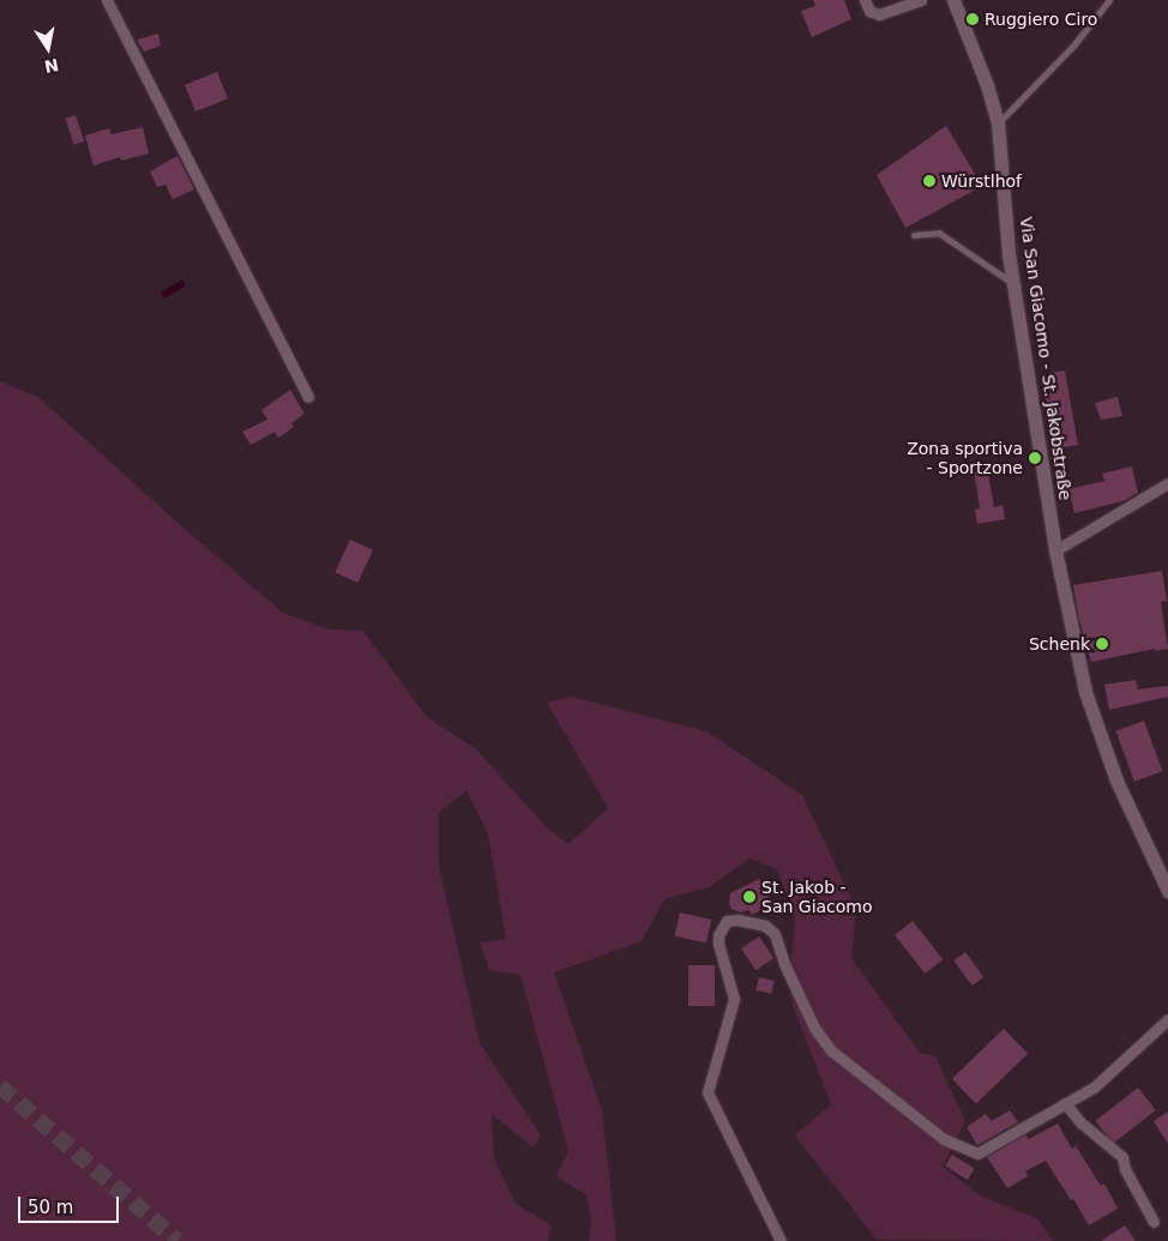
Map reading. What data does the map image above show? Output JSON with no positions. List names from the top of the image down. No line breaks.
{"streets":{"street":["Via San Giacomo - St. Jakobstraße"]},"places":["Ruggiero Ciro","Würstlhof","Zona sportiva - Sportzone","Schenk","St. Jakob - San Giacomo"],"scale_bar":"50 m","north":"bottom"}
